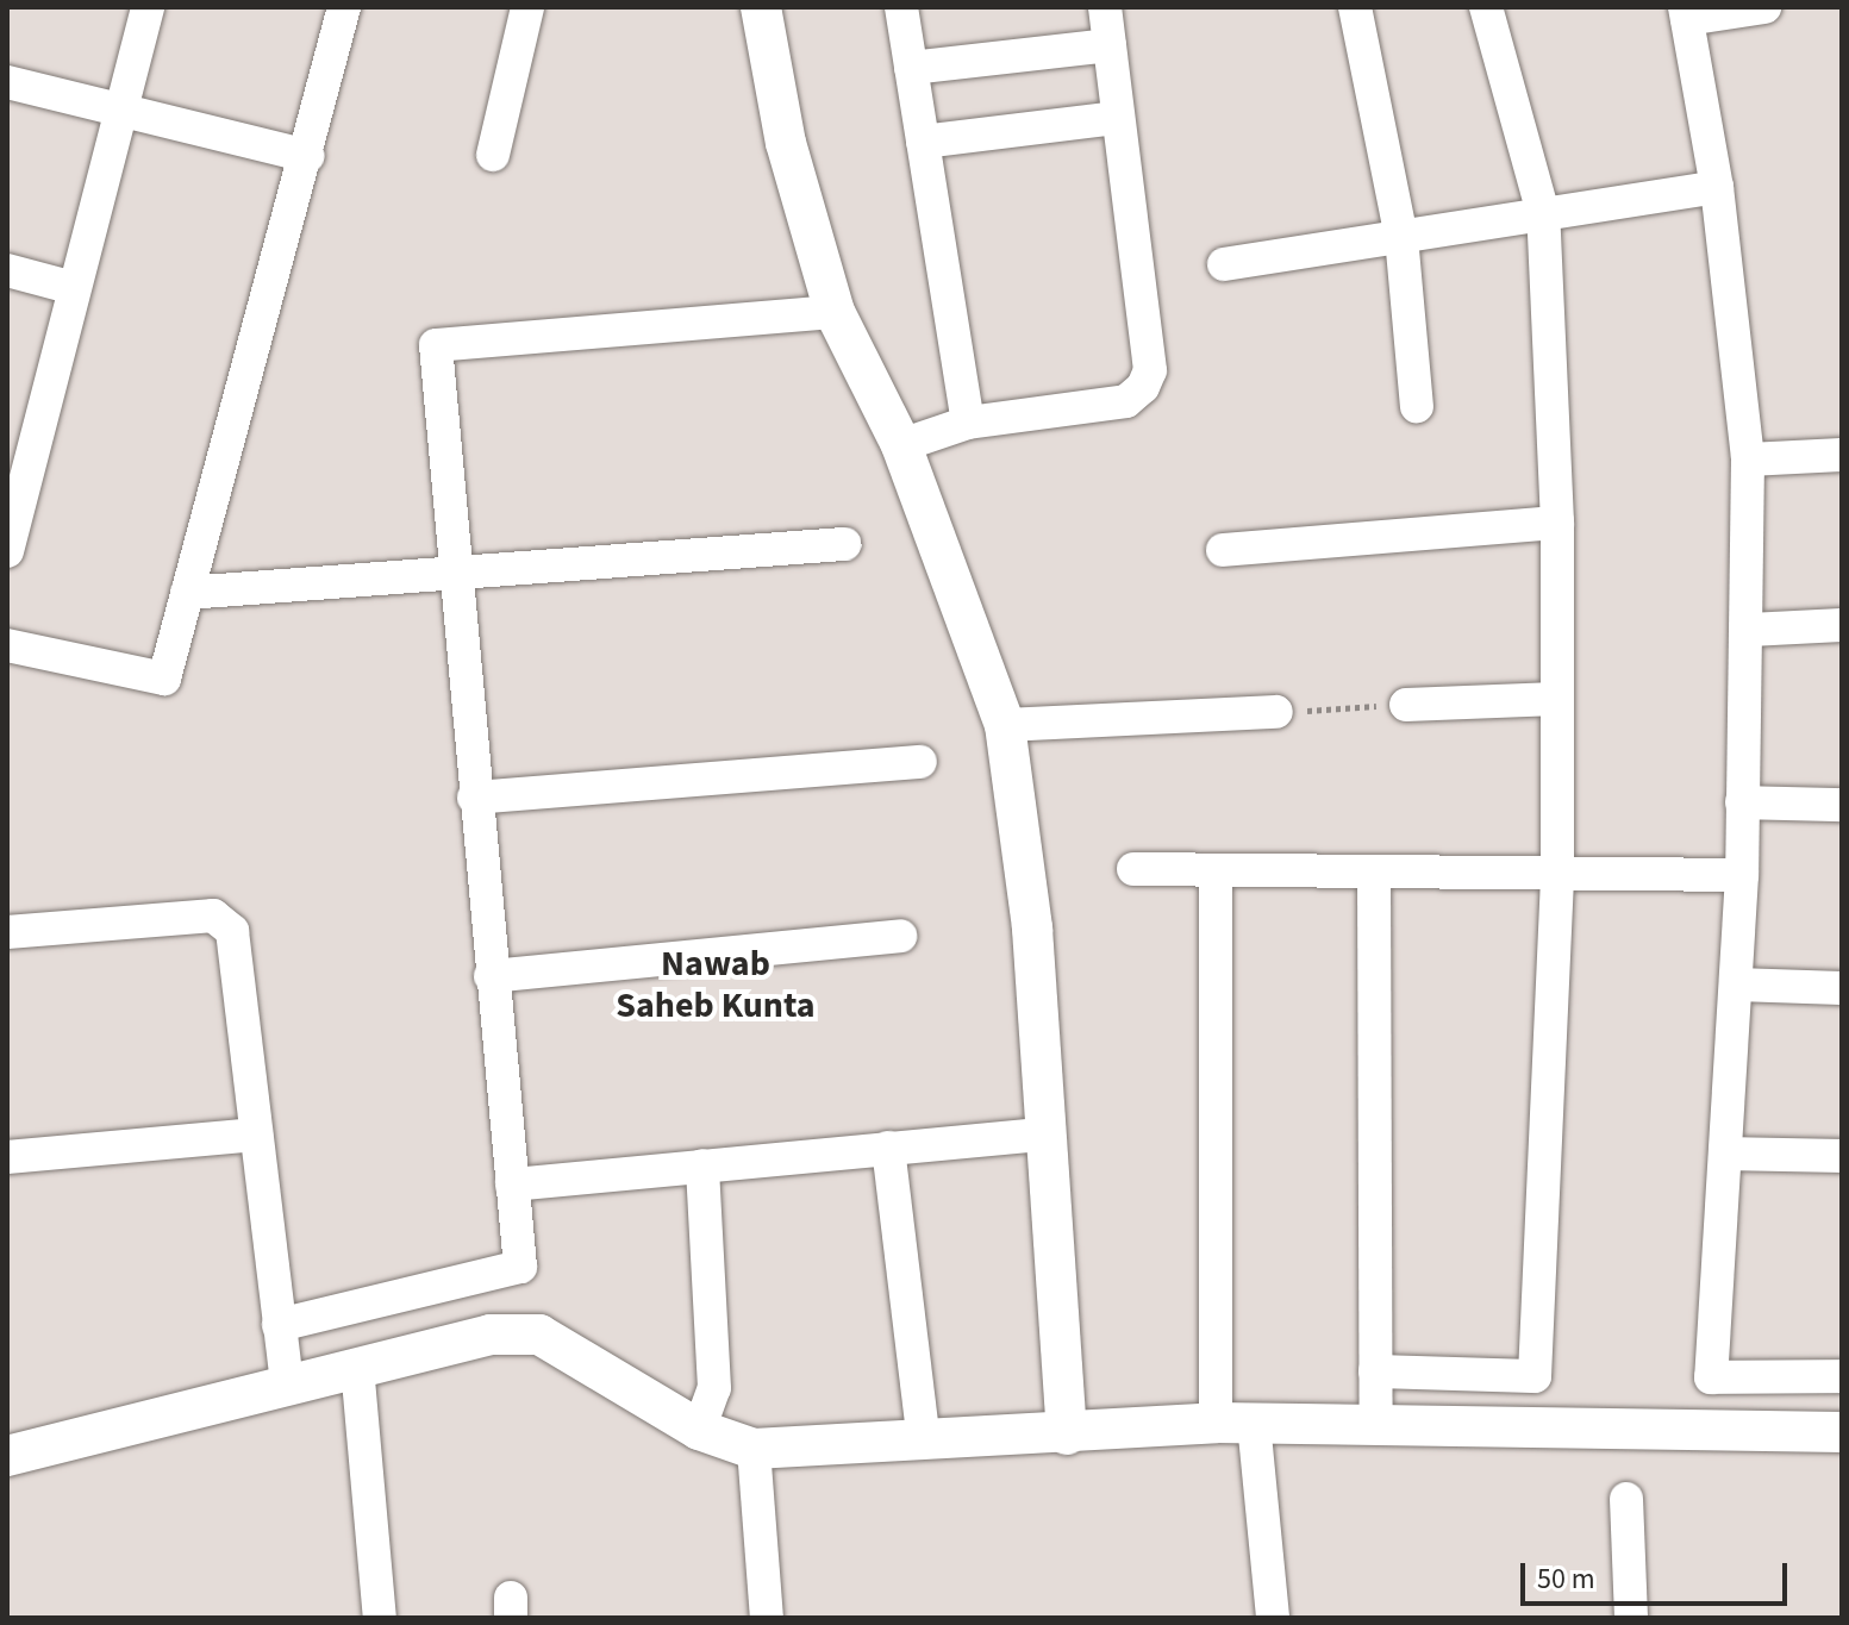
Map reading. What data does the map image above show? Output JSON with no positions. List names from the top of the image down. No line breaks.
{"districts":["Nawab Saheb Kunta"],"scale_bar":"50 m"}
